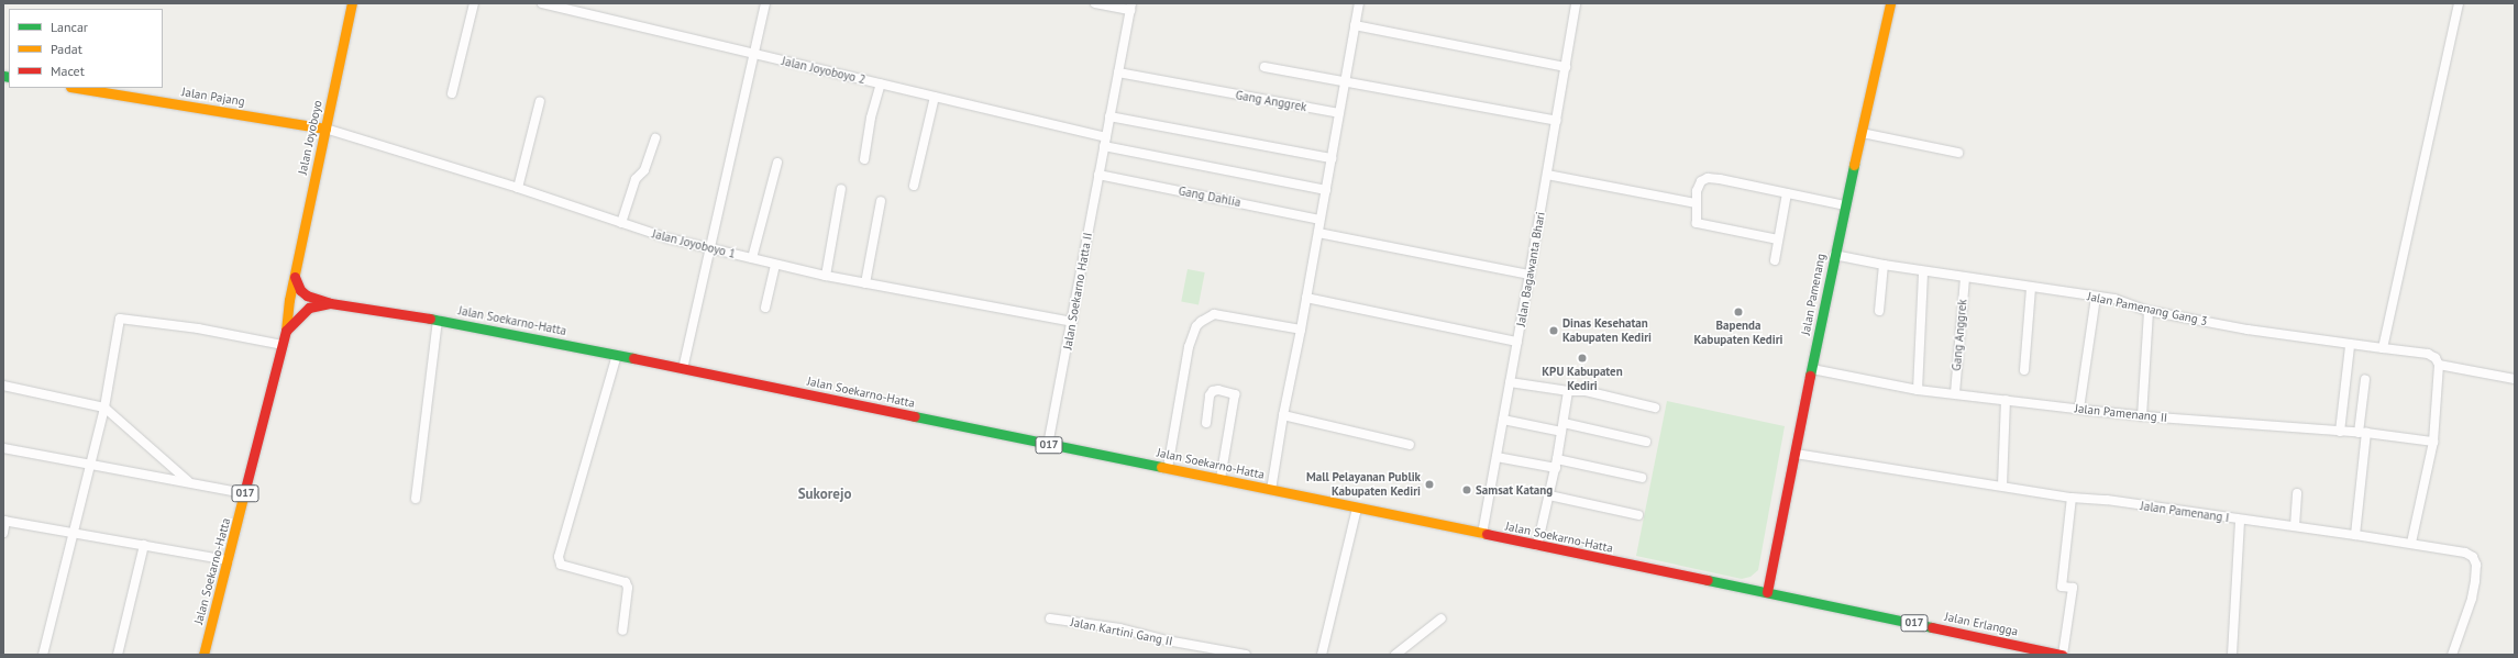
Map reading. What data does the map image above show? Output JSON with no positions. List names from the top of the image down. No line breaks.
{"streets":{"main road":["Jalan Pajang","Jalan Joyoboyo","Jalan Pamenang","Jalan Soekarno-Hatta","017","Jalan Erlangga"],"street":["Jalan Joyoboyo 2","Gang Anggrek","Gang Dahlia","Jalan Joyoboyo 1","Jalan Bagawanta Bhari","Jalan Soekarno Hatta II","Jalan Pamenang Gang 3","Jalan Pamenang II","Jalan Pamenang I","Jalan Kartini Gang II"]},"crossings":[["Jalan Joyoboyo 2","Jalan Soekarno Hatta II"],["Jalan Pajang","Jalan Joyoboyo"],["Jalan Pajang","Jalan Joyoboyo 1"],["Gang Anggrek","Jalan Soekarno Hatta II"],["Gang Anggrek","Jalan Pamenang Gang 3"],["Gang Anggrek","Jalan Pamenang II"],["Jalan Joyoboyo","Jalan Joyoboyo 1"],["Jalan Joyoboyo","Jalan Soekarno-Hatta"],["Gang Dahlia","Jalan Soekarno Hatta II"],["Jalan Joyoboyo 1","Jalan Soekarno Hatta II"],["Jalan Bagawanta Bhari","Jalan Soekarno-Hatta"],["Jalan Soekarno Hatta II","Jalan Soekarno-Hatta"],["Jalan Pamenang","Jalan Pamenang Gang 3"],["Jalan Pamenang","Jalan Soekarno-Hatta"],["Jalan Pamenang","Jalan Pamenang II"],["Jalan Pamenang","Jalan Pamenang I"],["Jalan Pamenang","Jalan Erlangga"],["Jalan Soekarno-Hatta","Jalan Erlangga"]],"districts":["Sukorejo"],"places":["Bapenda Kabupaten Kediri","Dinas Kesehatan Kabupaten Kediri","KPU Kabupaten Kediri","Mall Pelayanan Publik Kabupaten Kediri","Samsat Katang"],"legend":["Lancar","Padat","Macet"]}
